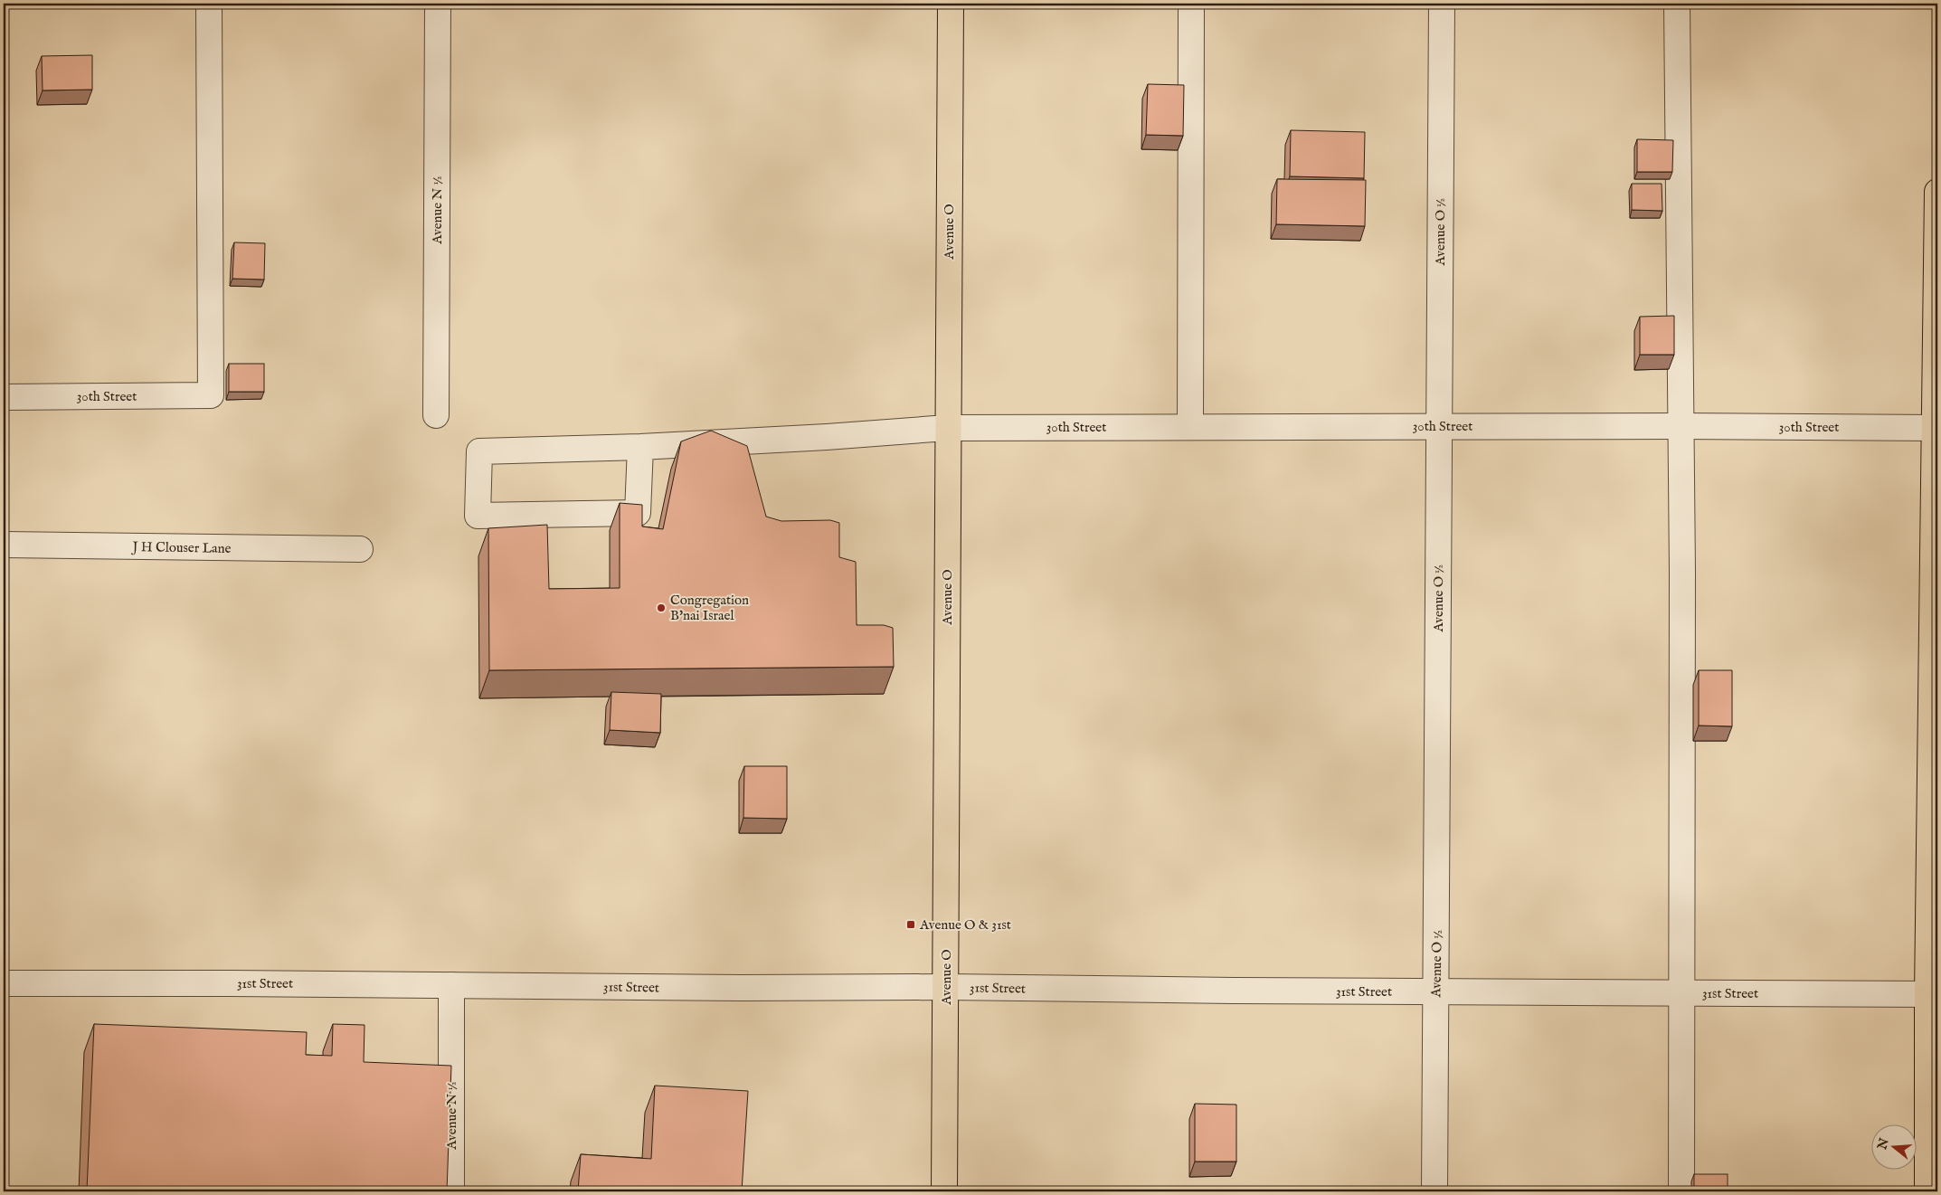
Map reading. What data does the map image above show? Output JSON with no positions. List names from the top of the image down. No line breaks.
{"streets":{"main road":["Avenue O"],"street":["Avenue N ½","Avenue O ½","30th Street","J H Clouser Lane","31st Street"]},"crossings":[["Avenue N ½","31st Street"],["Avenue O","30th Street"],["Avenue O","31st Street"],["Avenue O ½","30th Street"],["Avenue O ½","31st Street"]],"places":{"other":["Congregation B'nai Israel"],"transit":["Avenue O & 31st"]},"north":"left"}
